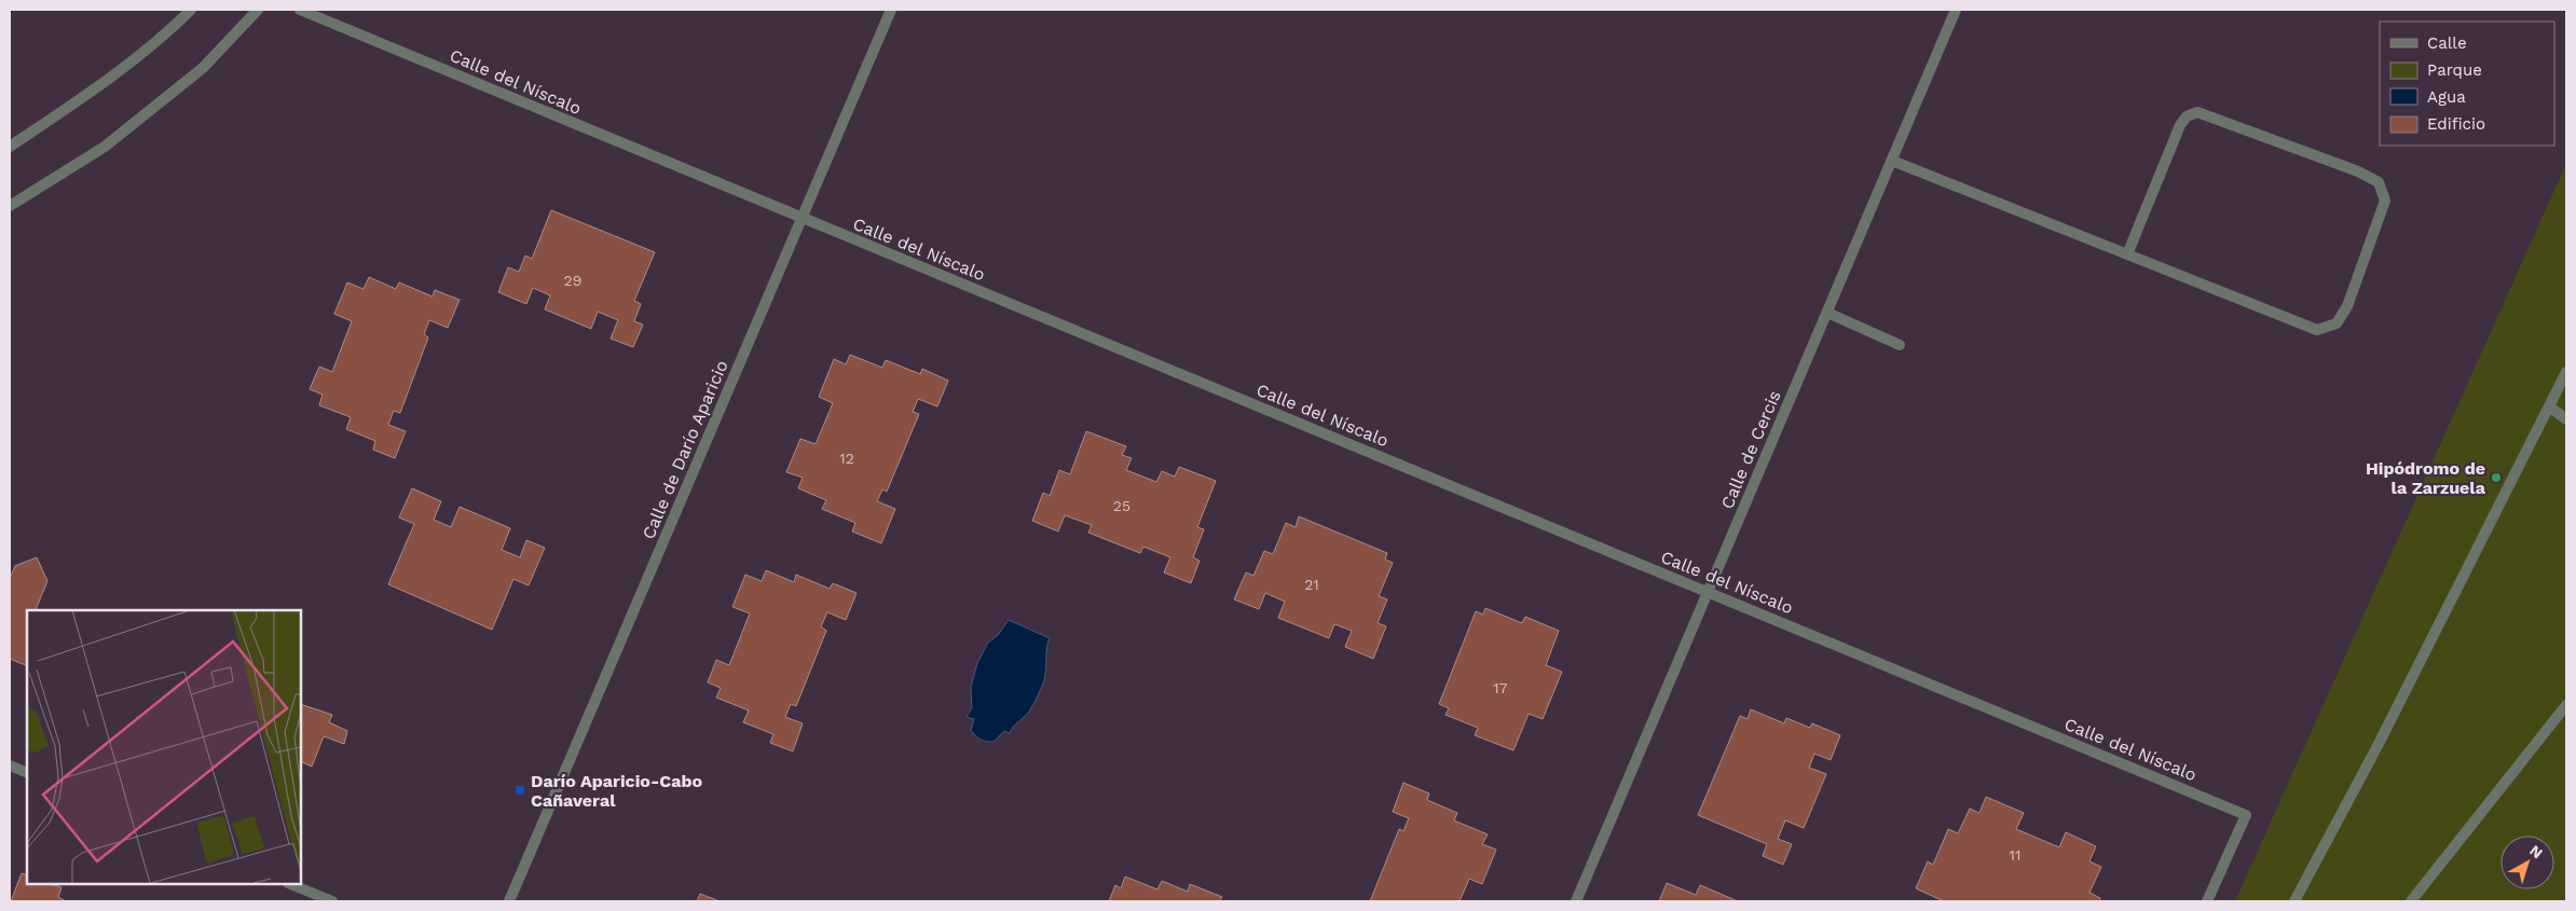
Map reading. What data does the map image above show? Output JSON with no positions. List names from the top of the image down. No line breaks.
{"streets":{"street":["Calle del Níscalo","Calle de Darío Aparicio","Calle de Cercis"]},"crossings":[["Calle del Níscalo","Calle de Darío Aparicio"],["Calle del Níscalo","Calle de Cercis"]],"places":{"other":["Hipódromo de la Zarzuela"],"transit":["Darío Aparicio-Cabo Cañaveral"]},"house_numbers":["29","12","25","21","17","11"],"legend":["Calle","Parque","Agua","Edificio"],"north":"top right"}
